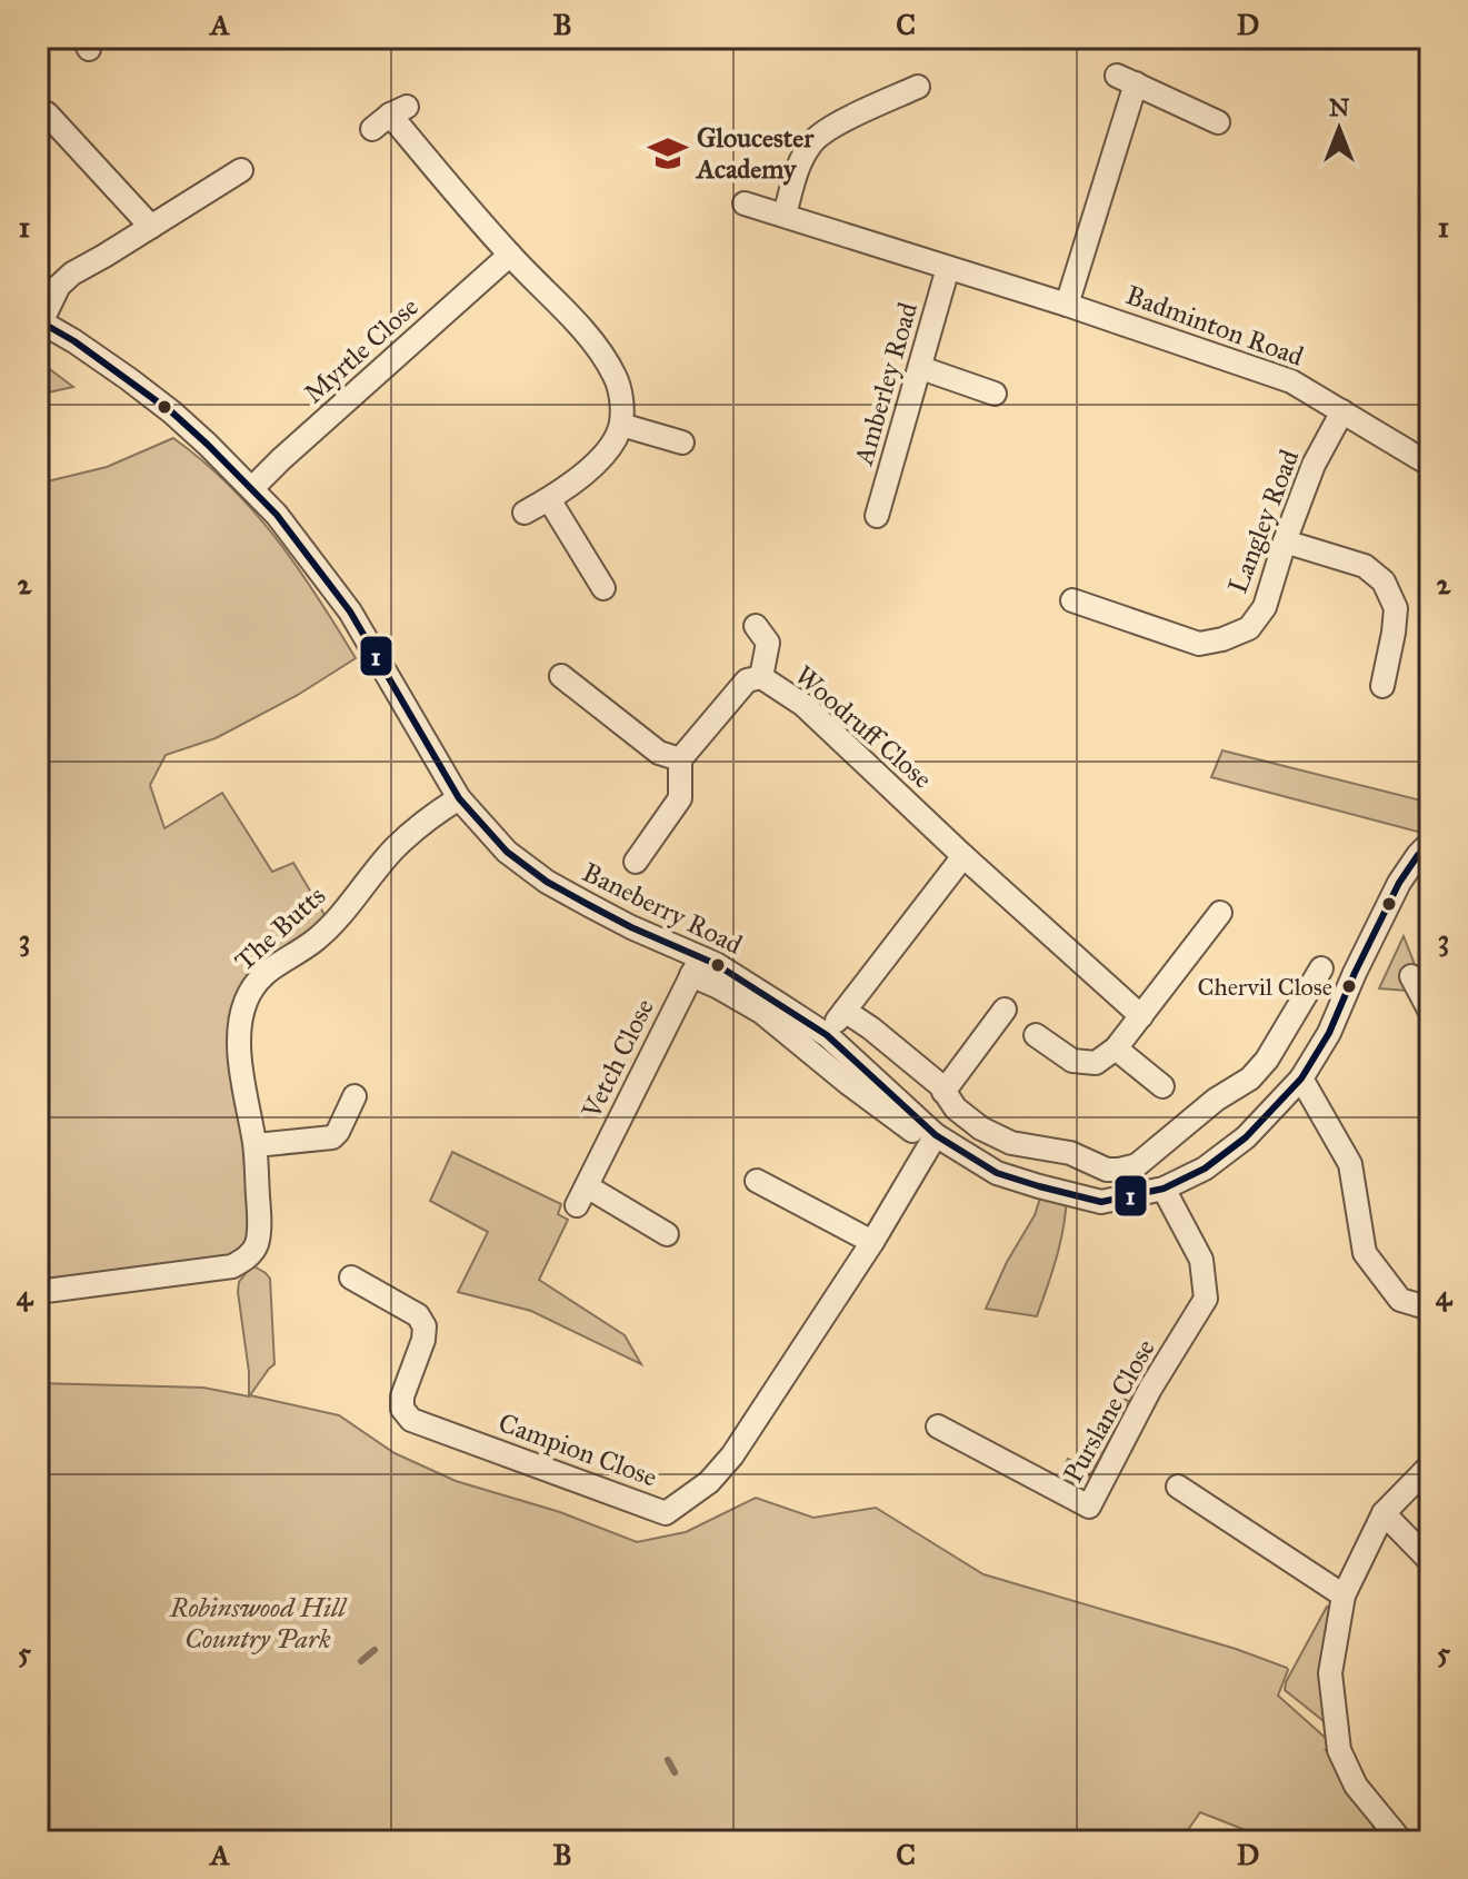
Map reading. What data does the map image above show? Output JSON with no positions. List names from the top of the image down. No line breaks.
{"streets":{"street":["Badminton Road","Myrtle Close","Amberley Road","Langley Road","Woodruff Close","Baneberry Road","The Butts","Vetch Close","Purslane Close","Campion Close"]},"crossings":[["Badminton Road","Amberley Road"],["Badminton Road","Langley Road"],["Myrtle Close","Baneberry Road"],["Baneberry Road","The Butts"],["Baneberry Road","Vetch Close"],["Baneberry Road","Purslane Close"],["Baneberry Road","Campion Close"]],"parks":["Robinswood Hill Country Park"],"places":{"school or university":["Gloucester Academy"],"other":["Chervil Close"]},"lines":["transit line 1"],"north":"top","grid":{"columns":["A","B","C","D"],"rows":["1","2","3","4","5"]}}
